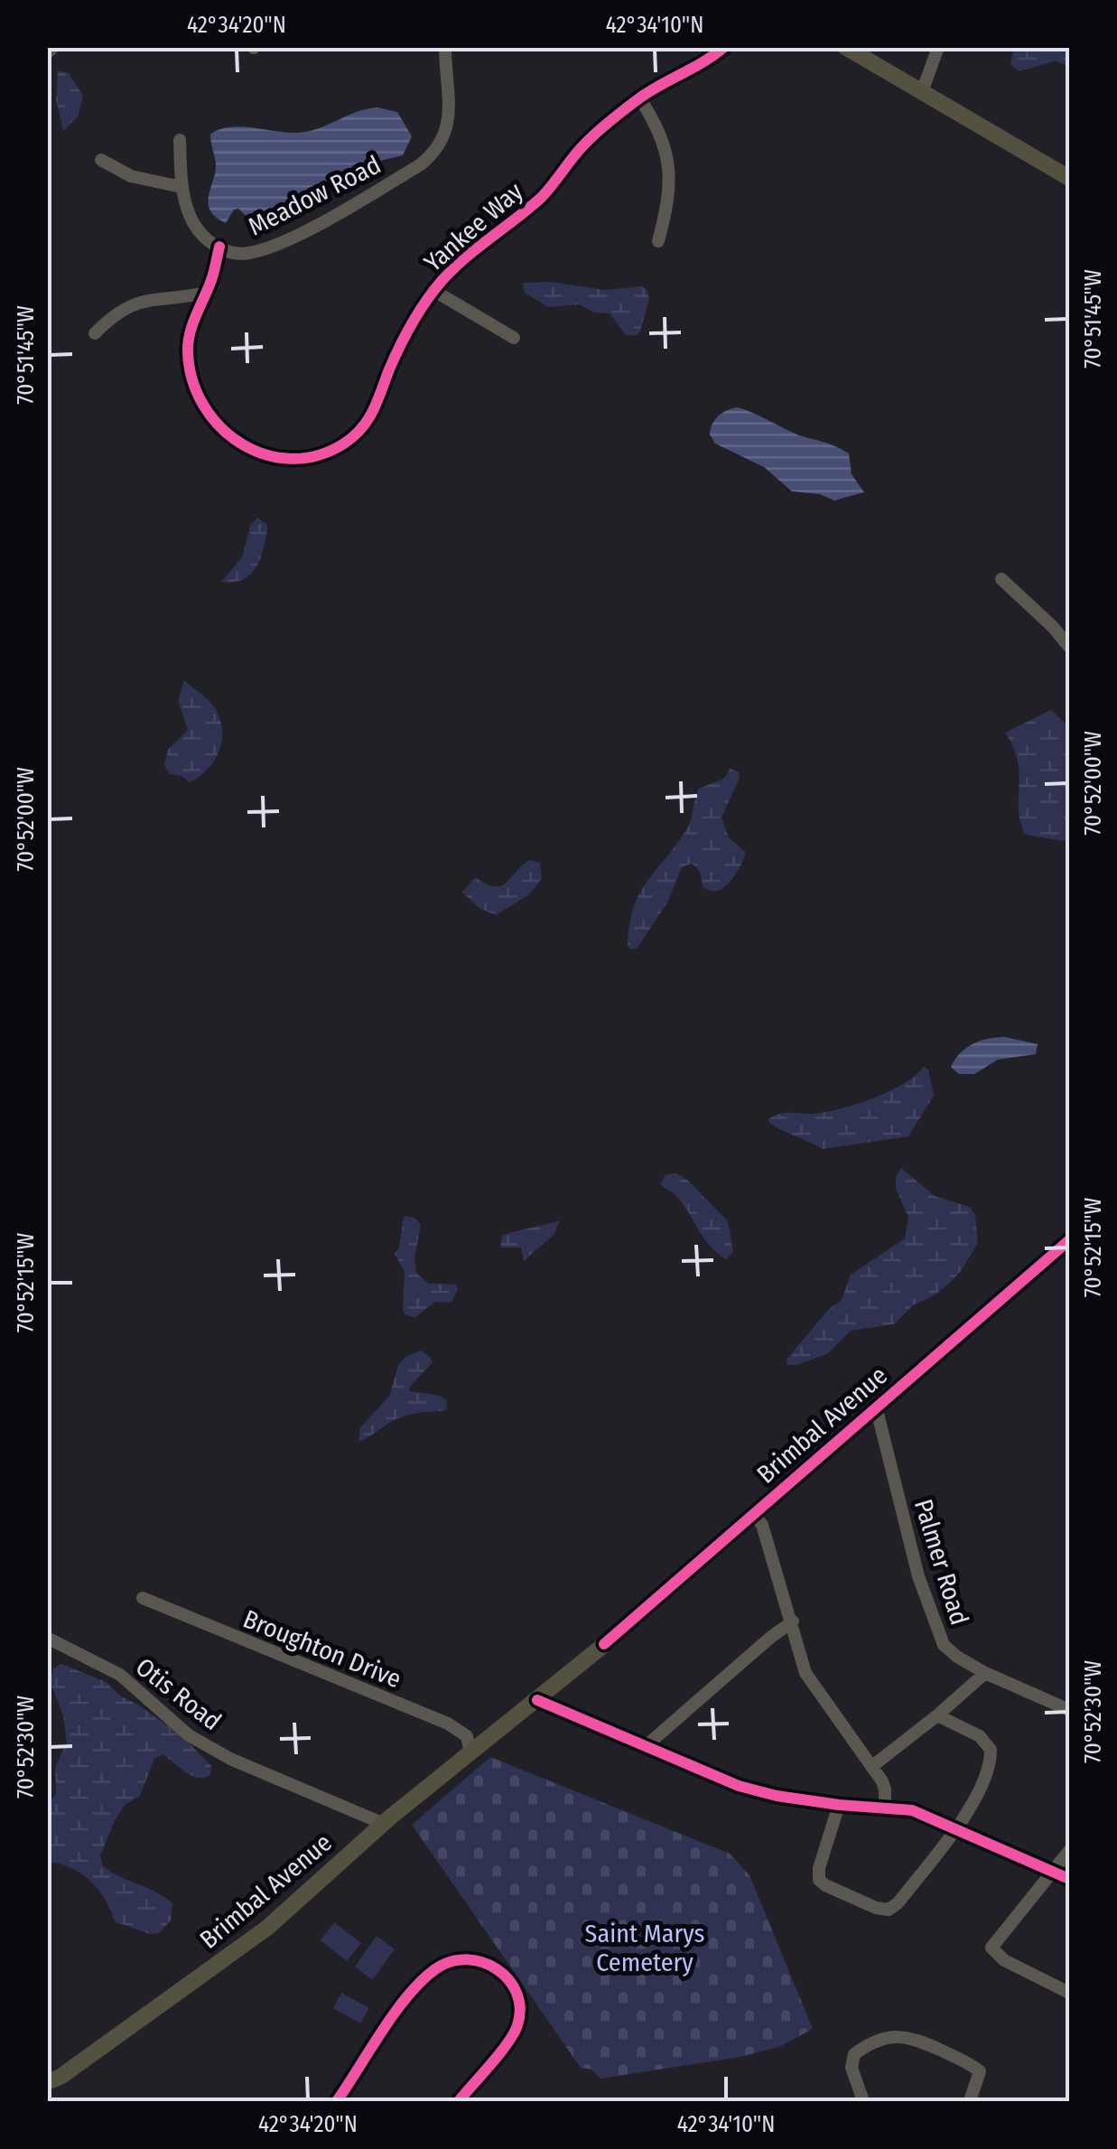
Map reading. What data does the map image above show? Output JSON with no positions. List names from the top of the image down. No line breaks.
{"streets":{"main road":["Brimbal Avenue"],"street":["Meadow Road","Yankee Way","Palmer Road","Broughton Drive","Otis Road"]},"crossings":[["Meadow Road","Yankee Way"],["Brimbal Avenue","Palmer Road"],["Brimbal Avenue","Broughton Drive"],["Brimbal Avenue","Otis Road"]],"parks":["Saint Marys Cemetery"],"coordinates":["42°34'20\"N","42°34'10\"N","70°51'45\"W","70°52'00\"W","70°52'15\"W","70°52'30\"W"]}
